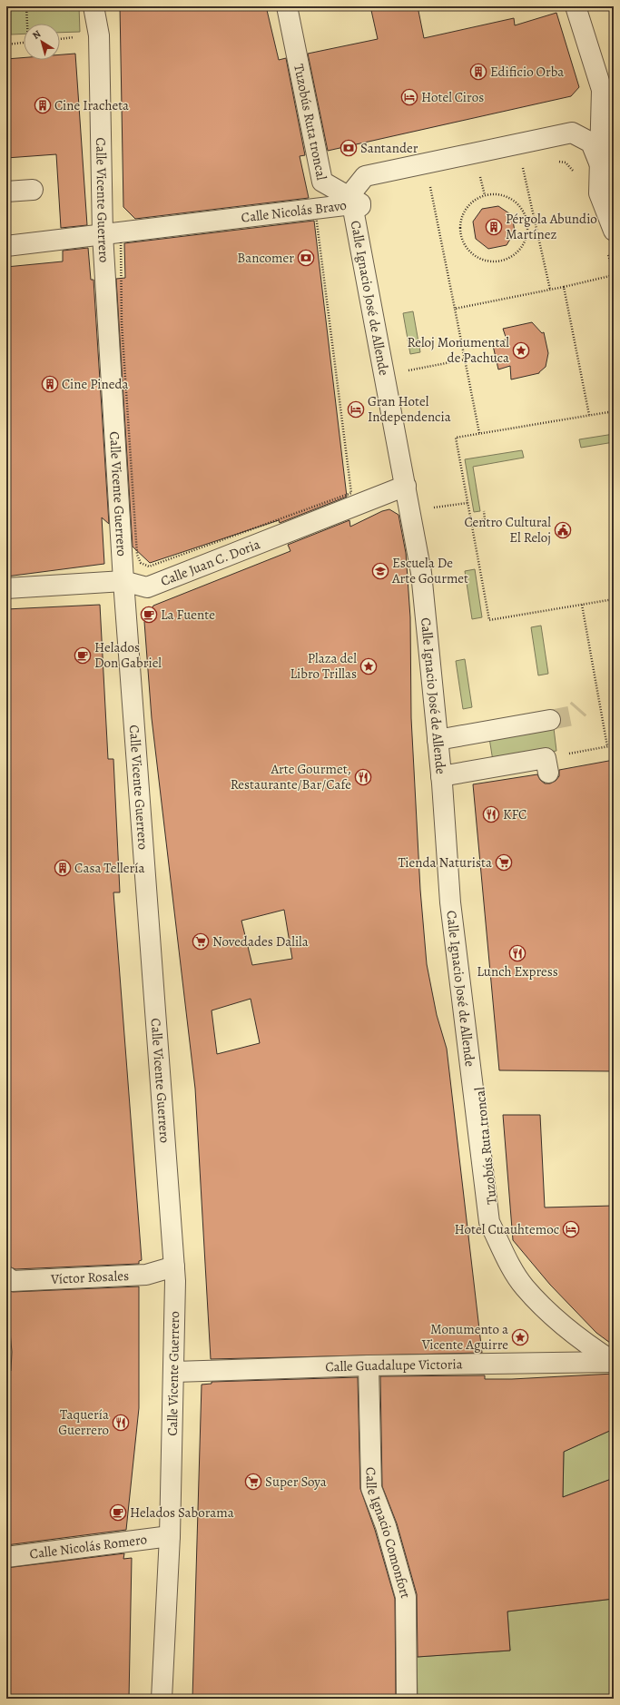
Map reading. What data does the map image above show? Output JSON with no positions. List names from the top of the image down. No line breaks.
{"streets":{"street":["Tuzobús Ruta troncal","Calle Vicente Guerrero","Calle Nicolás Bravo","Calle Ignacio José de Allende","Calle Juan C. Doria","Víctor Rosales","Calle Guadalupe Victoria","Calle Ignacio Comonfort","Calle Nicolás Romero"]},"crossings":[["Tuzobús Ruta troncal","Calle Nicolás Bravo"],["Tuzobús Ruta troncal","Calle Ignacio José de Allende"],["Calle Vicente Guerrero","Calle Nicolás Bravo"],["Calle Vicente Guerrero","Calle Juan C. Doria"],["Calle Vicente Guerrero","Víctor Rosales"],["Calle Vicente Guerrero","Calle Guadalupe Victoria"],["Calle Vicente Guerrero","Calle Nicolás Romero"],["Calle Nicolás Bravo","Calle Ignacio José de Allende"],["Calle Ignacio José de Allende","Calle Juan C. Doria"],["Calle Ignacio José de Allende","Calle Guadalupe Victoria"],["Calle Guadalupe Victoria","Calle Ignacio Comonfort"]],"places":{"building":["Edificio Orba","Cine Iracheta","Pérgola Abundio Martínez","Cine Pineda","Casa Tellería"],"hotel":["Hotel Ciros","Gran Hotel Independencia","Hotel Cuauhtemoc"],"bank":["Santander","Bancomer"],"place":["Reloj Monumental de Pachuca","Plaza del Libro Trillas","Monumento a Vicente Aguirre"],"public building":["Centro Cultural El Reloj"],"school or university":["Escuela De Arte Gourmet"],"cafe":["La Fuente","Helados Don Gabriel","Helados Saborama"],"restaurant":["Arte Gourmet, Restaurante/Bar/Cafe","KFC","Lunch Express","Taquería Guerrero"],"supermarket":["Tienda Naturista","Novedades Dalila","Super Soya"]},"north":"top left"}
